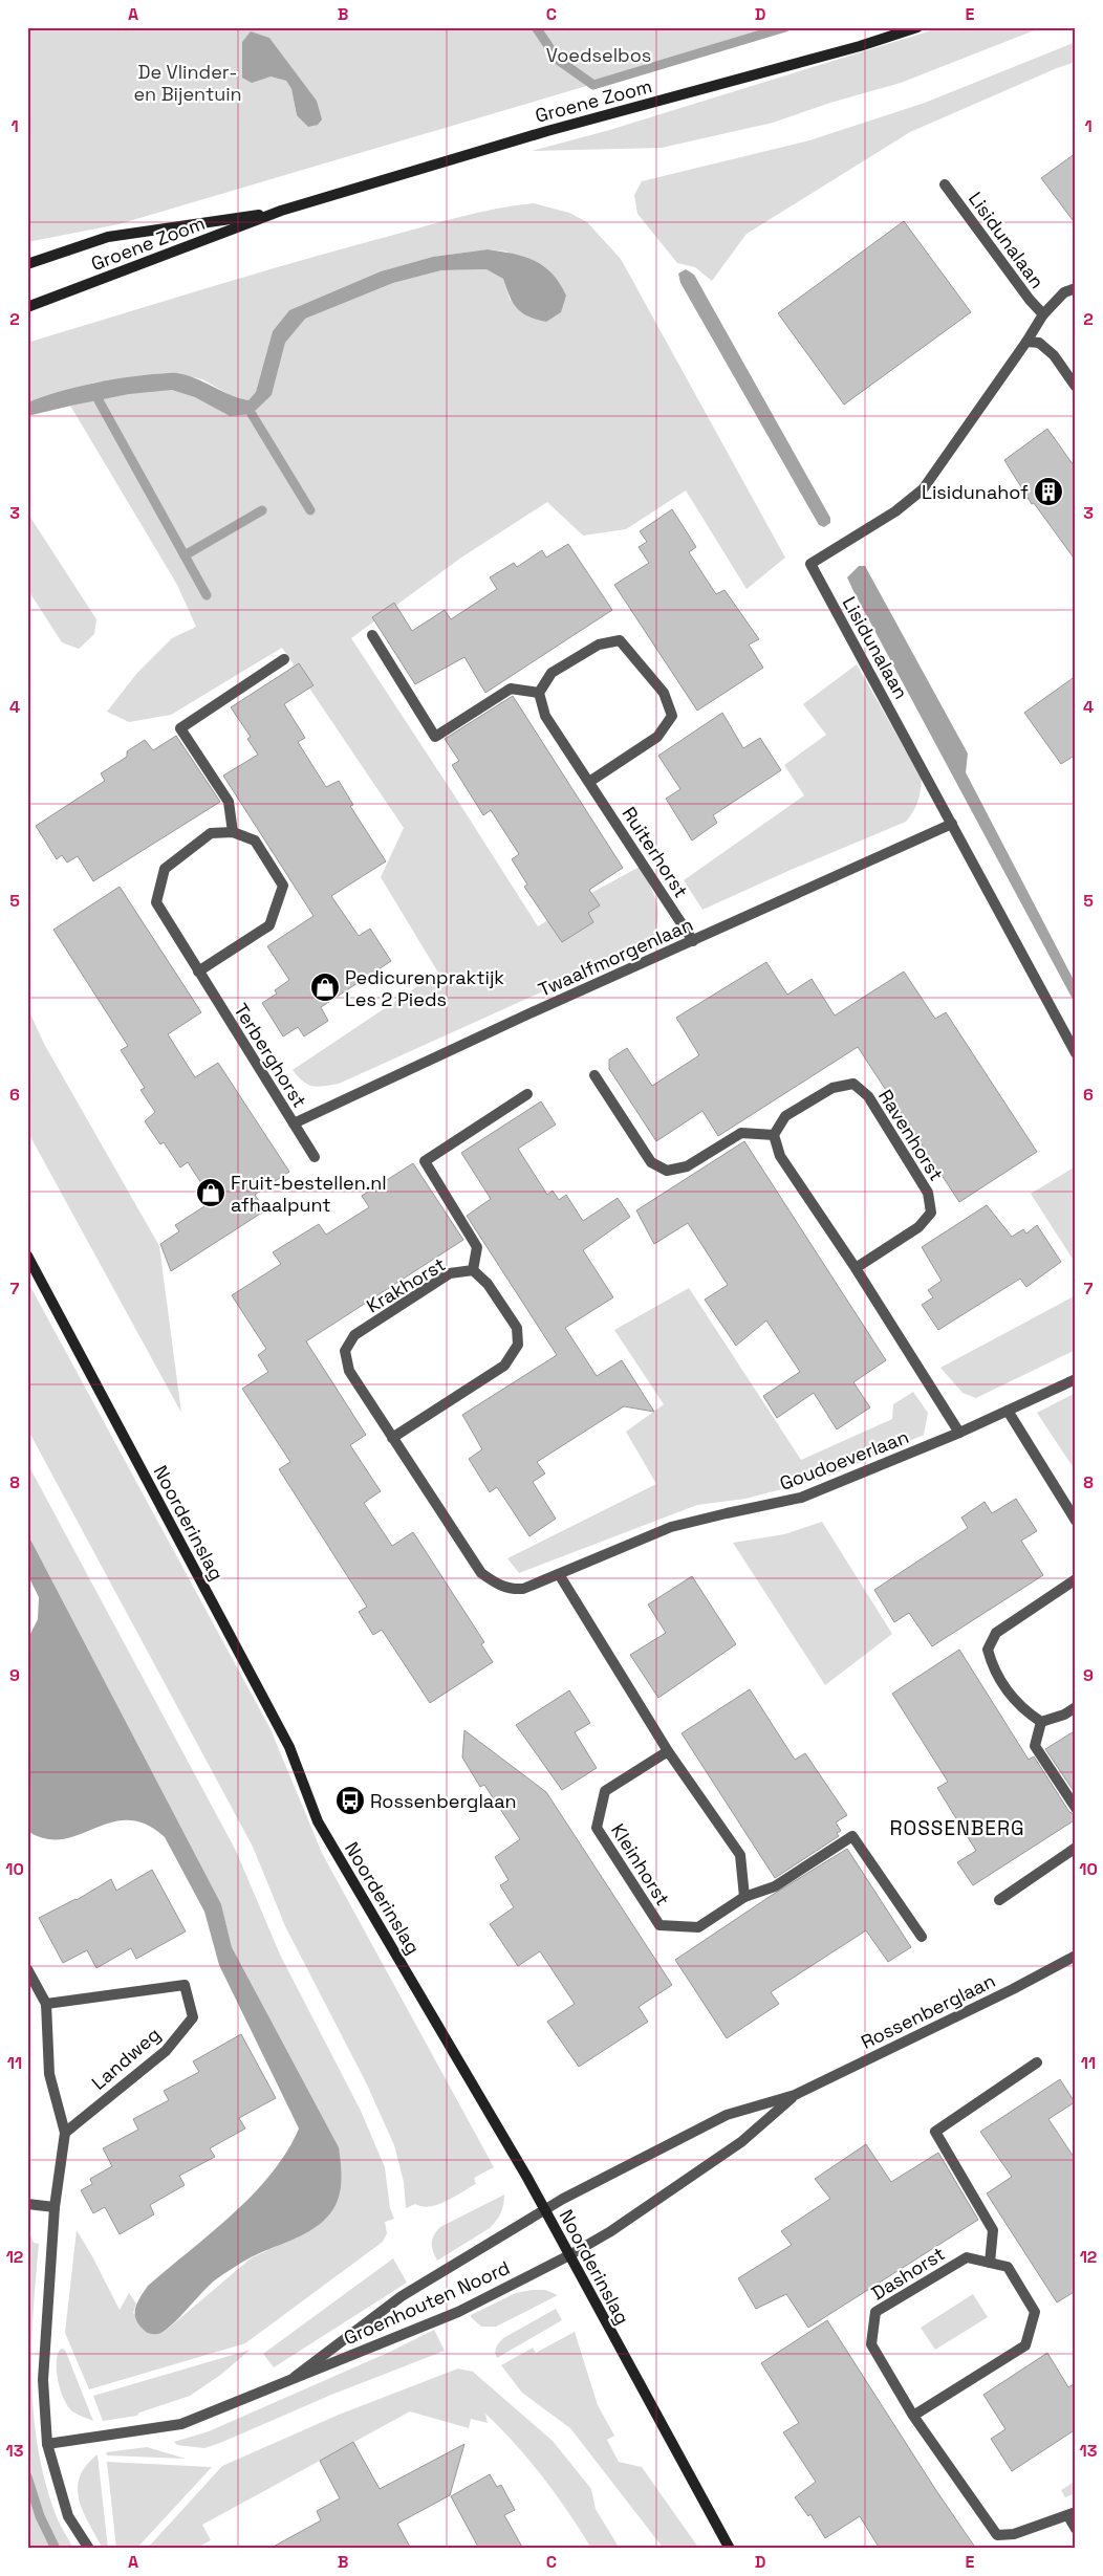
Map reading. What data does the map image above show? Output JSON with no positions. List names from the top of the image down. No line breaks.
{"streets":{"main road":["Groene Zoom","Noorderinslag"],"street":["Lisidunalaan","Ruiterhorst","Twaalfmorgenlaan","Terberghorst","Ravenhorst","Krakhorst","Goudoeverlaan","Kleinhorst","Rossenberglaan","Landweg","Dashorst","Groenhouten Noord"]},"crossings":[["Lisidunalaan","Twaalfmorgenlaan"],["Ruiterhorst","Twaalfmorgenlaan"],["Twaalfmorgenlaan","Terberghorst"],["Krakhorst","Goudoeverlaan"],["Noorderinslag","Rossenberglaan"],["Noorderinslag","Groenhouten Noord"],["Rossenberglaan","Groenhouten Noord"]],"districts":["ROSSENBERG"],"parks":["Voedselbos","De Vlinder- en Bijentuin"],"places":{"building":["Lisidunahof"],"shop":["Pedicurenpraktijk Les 2 Pieds","Fruit-bestellen.nl afhaalpunt"],"bus stop":["Rossenberglaan"]},"grid":{"columns":["A","B","C","D","E"],"rows":["1","2","3","4","5","6","7","8","9","10","11","12","13"]}}
